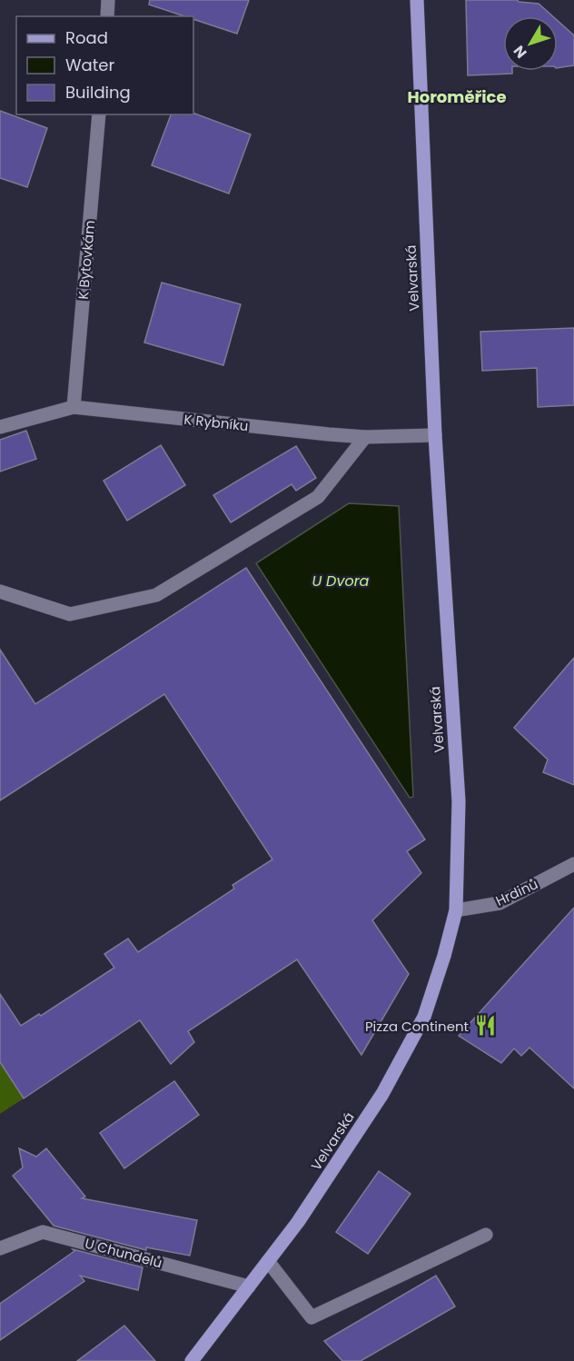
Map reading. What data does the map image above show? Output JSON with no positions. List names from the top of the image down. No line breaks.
{"streets":{"main road":["Velvarská"],"street":["K Bytovkám","K Rybníku","Hrdinů","U Chundelů"]},"crossings":[["K Bytovkám","K Rybníku"],["Velvarská","K Rybníku"],["Velvarská","Hrdinů"],["Velvarská","U Chundelů"]],"districts":["Horoměřice"],"water":["U Dvora"],"places":{"restaurant":["Pizza Continent"]},"legend":["Road","Water","Building"],"north":"bottom left"}
